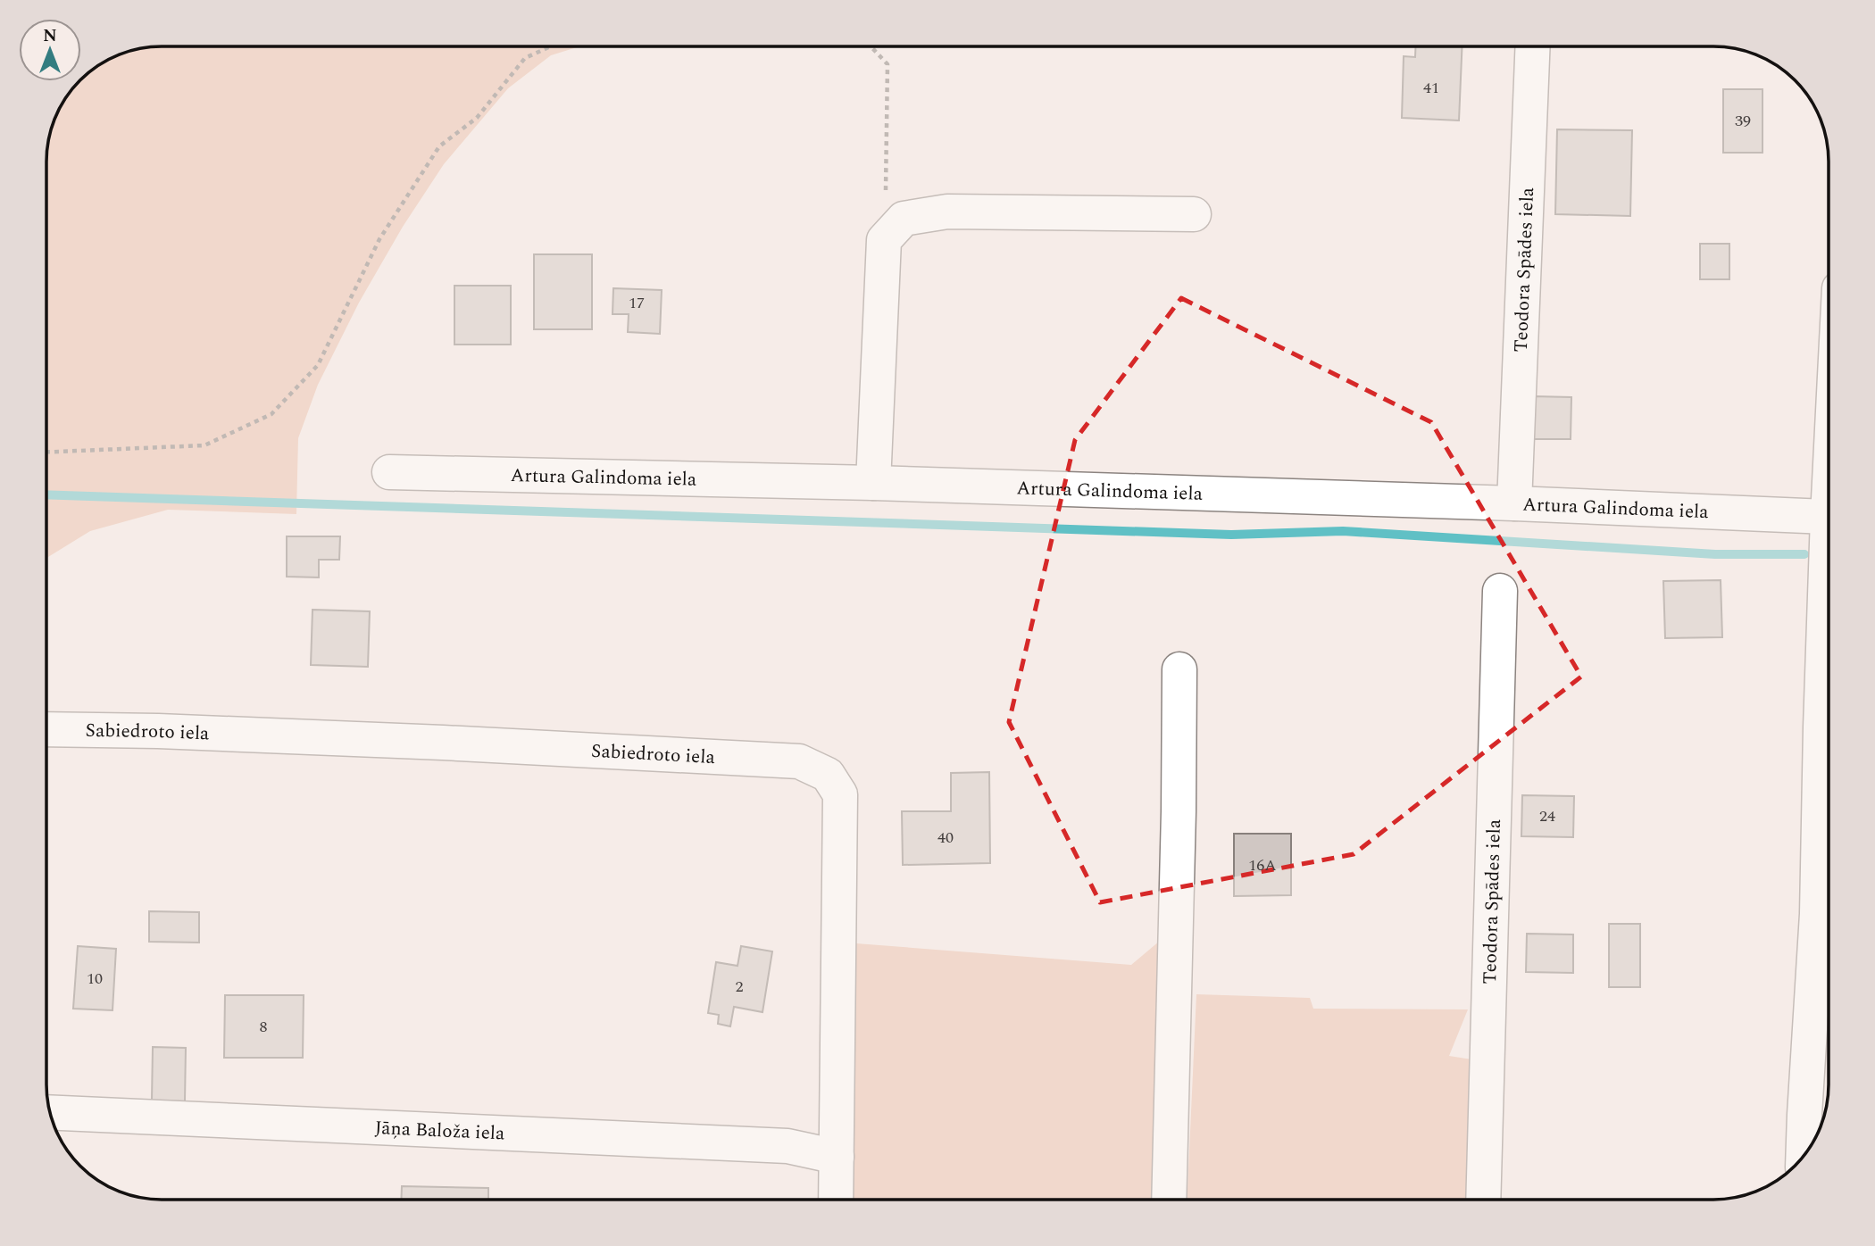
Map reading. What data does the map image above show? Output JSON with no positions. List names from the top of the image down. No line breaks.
{"streets":{"street":["Teodora Spādes iela","Artura Galindoma iela","Sabiedroto iela","Jāņa Baloža iela"]},"crossings":[["Teodora Spādes iela","Artura Galindoma iela"],["Sabiedroto iela","Jāņa Baloža iela"]],"house_numbers":["41","39","17","24","40","16A","10","2","8"],"north":"top"}
